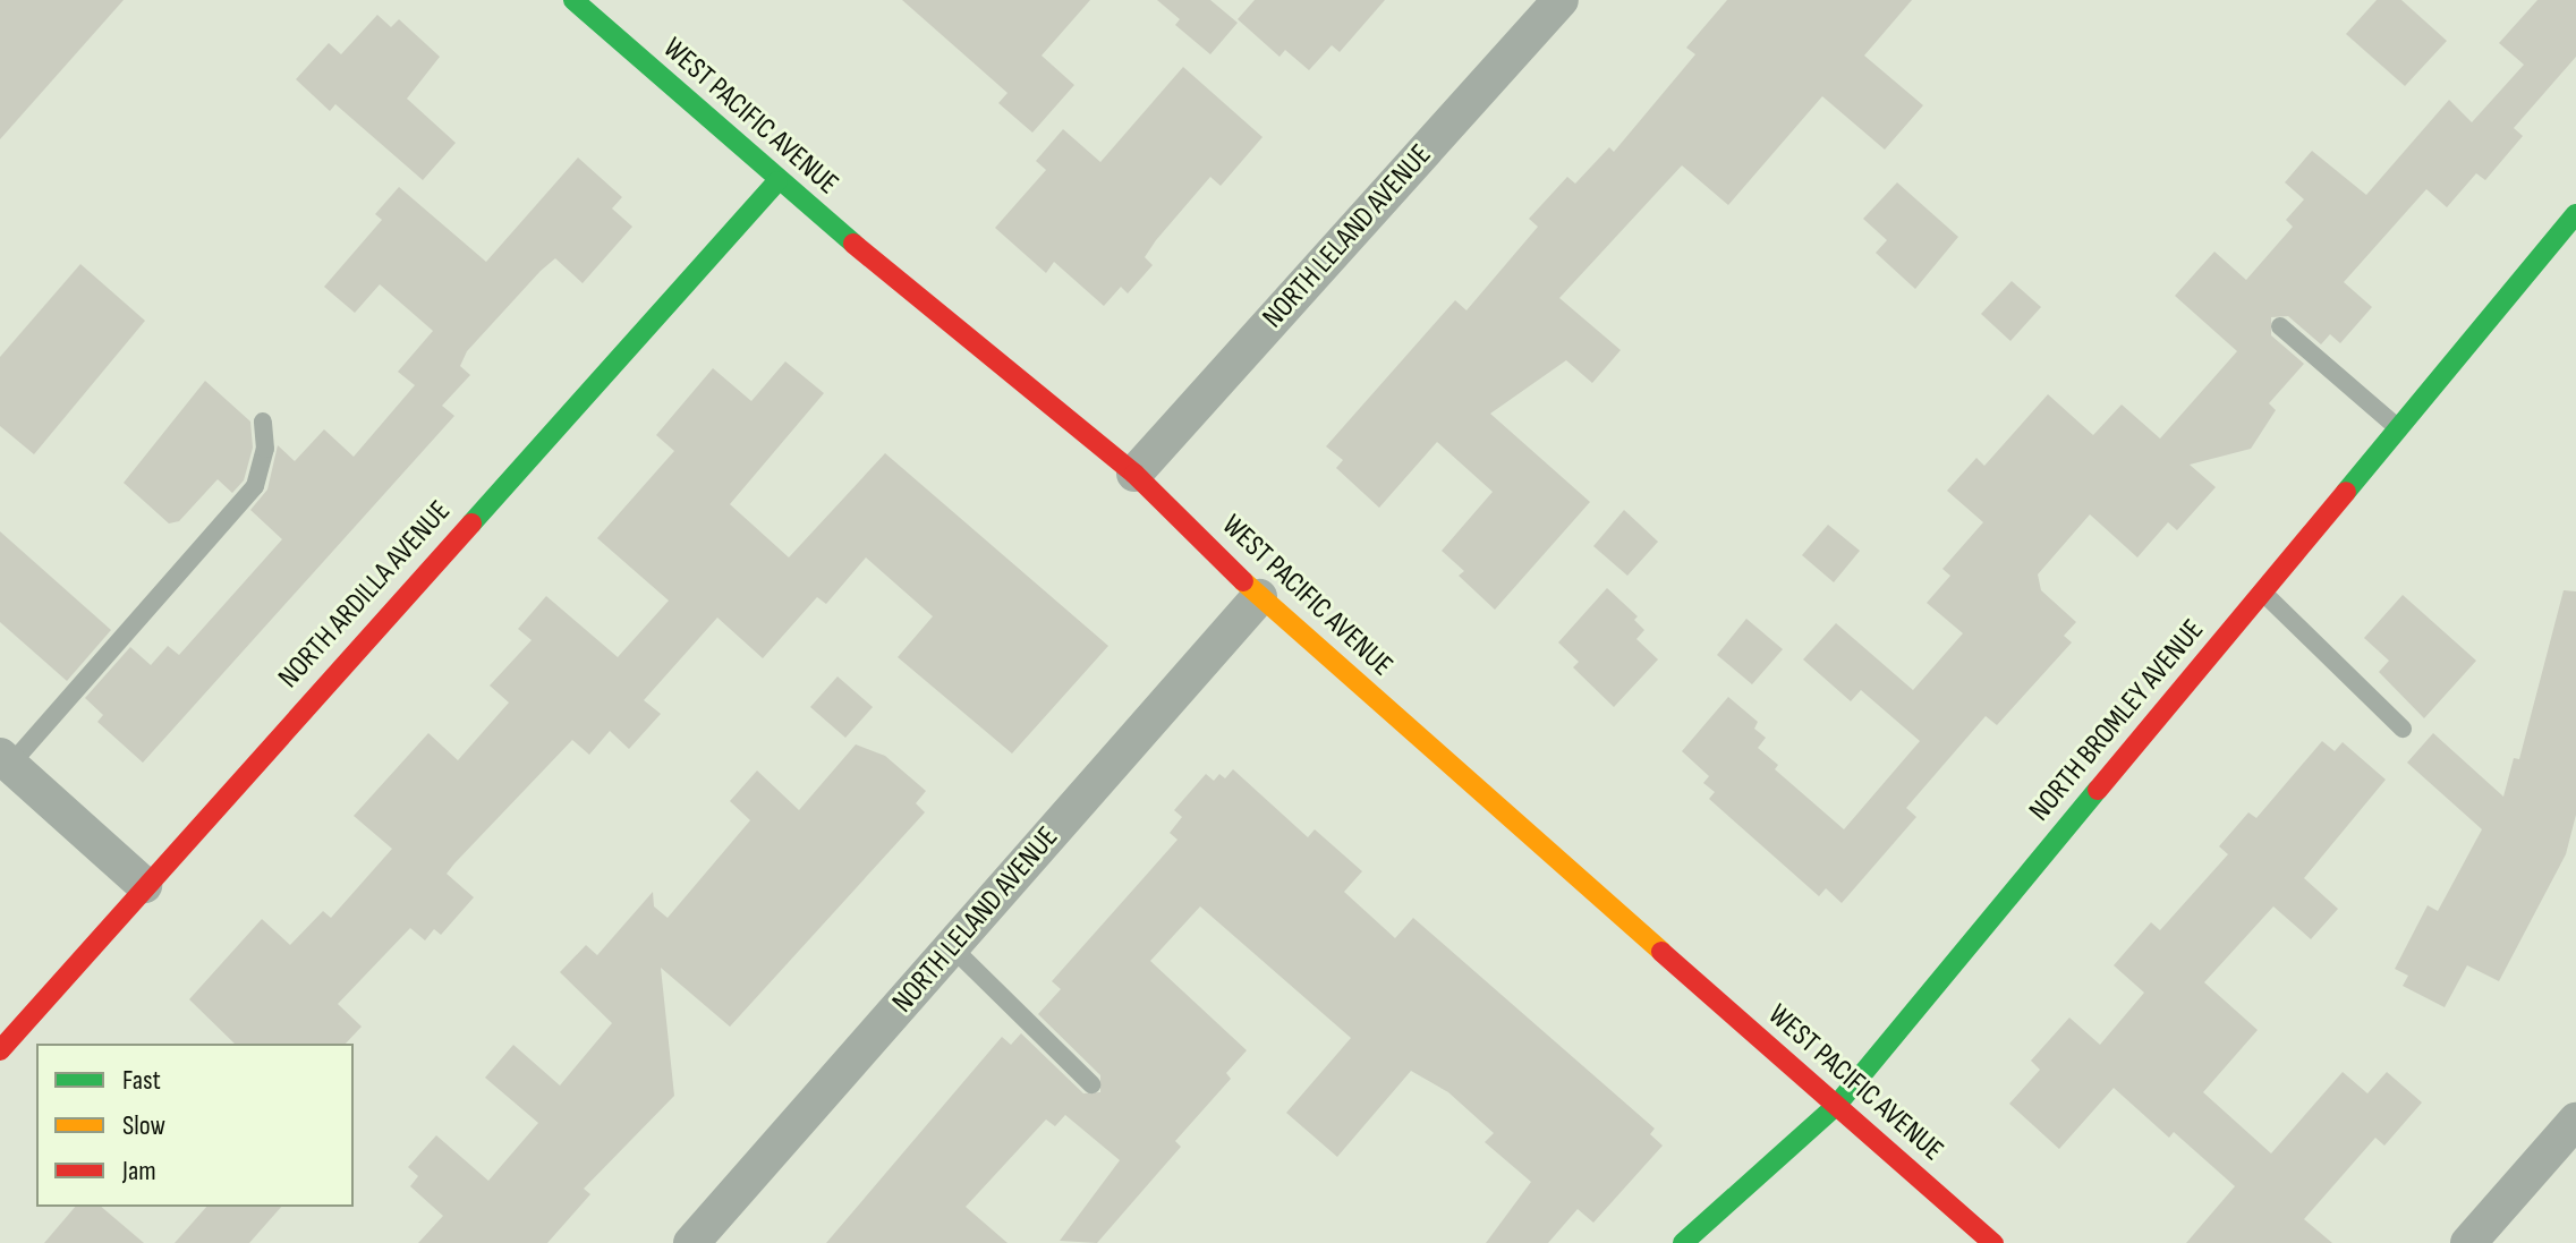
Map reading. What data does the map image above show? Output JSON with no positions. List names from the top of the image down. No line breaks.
{"streets":{"street":["WEST PACIFIC AVENUE","NORTH LELAND AVENUE","NORTH ARDILLA AVENUE","NORTH BROMLEY AVENUE"]},"crossings":[["WEST PACIFIC AVENUE","NORTH LELAND AVENUE"],["WEST PACIFIC AVENUE","NORTH ARDILLA AVENUE"],["WEST PACIFIC AVENUE","NORTH BROMLEY AVENUE"]],"legend":["Fast","Slow","Jam"]}
